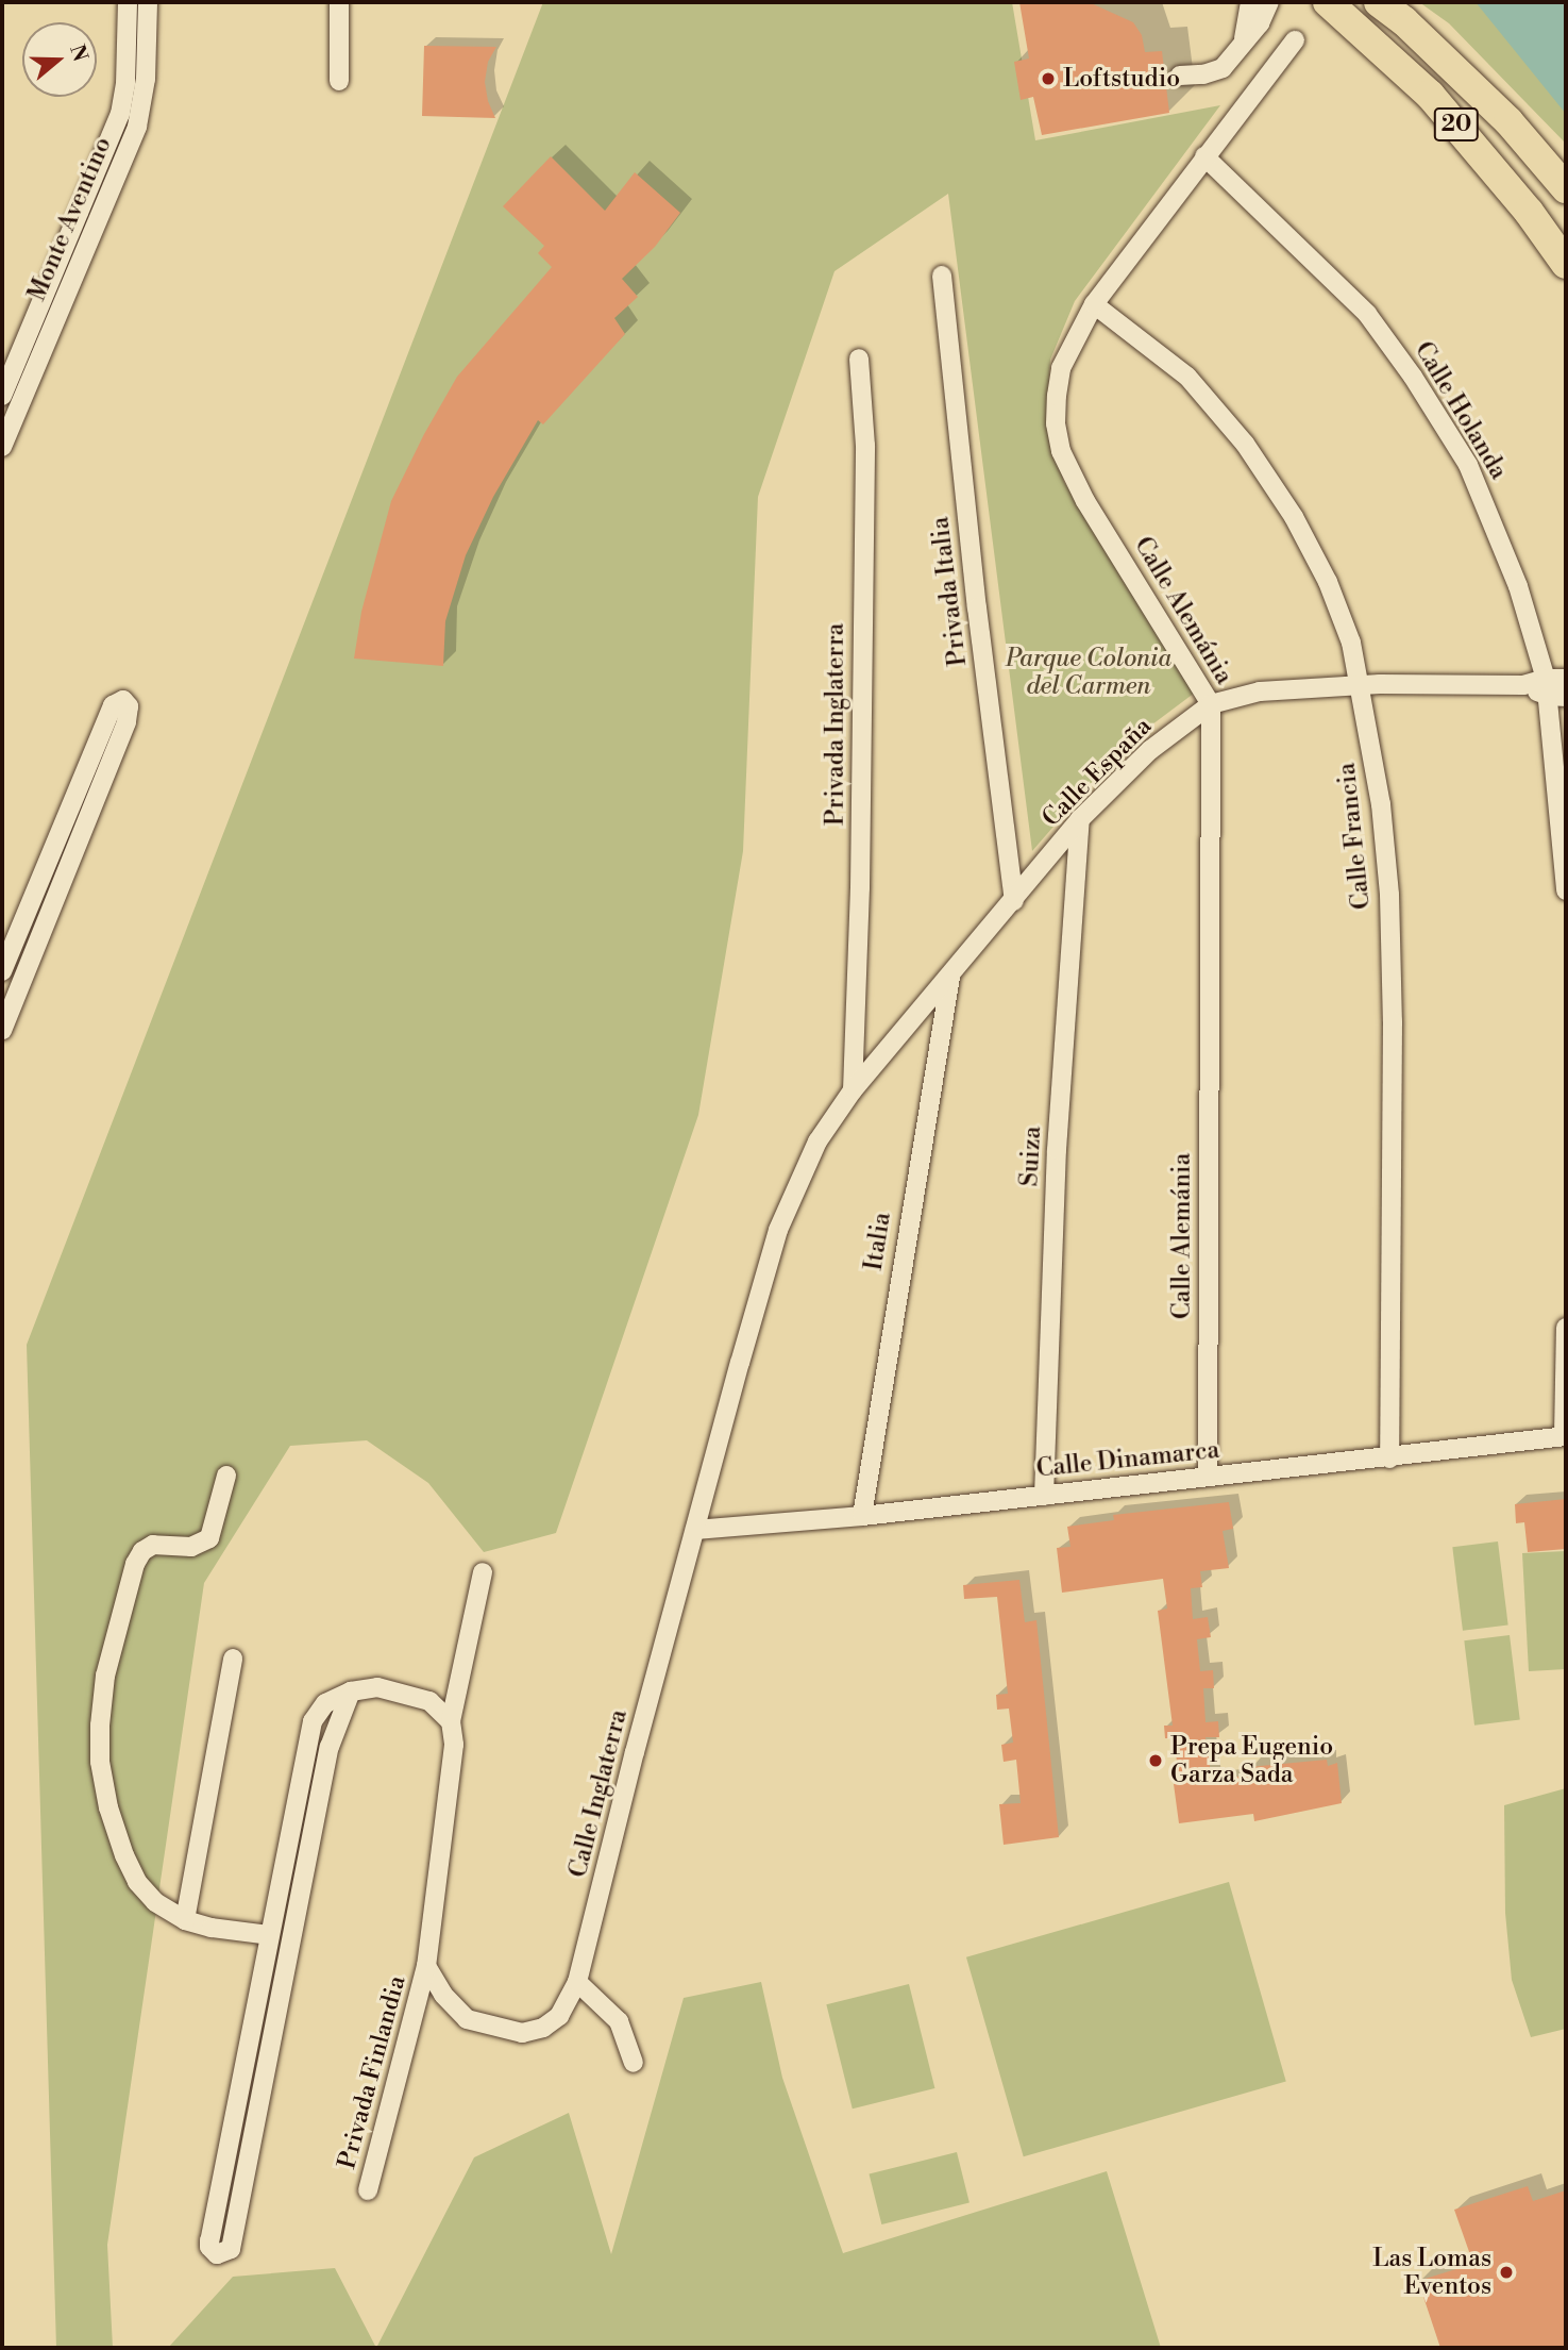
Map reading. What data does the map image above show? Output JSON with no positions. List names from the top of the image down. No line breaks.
{"streets":{"main road":["20"],"street":["Monte Aventino","Calle Holanda","Privada Italia","Calle Alemánia","Privada Inglaterra","Calle España","Calle Francia","Suiza","Italia","Calle Dinamarca","Calle Inglaterra","Privada Finlandia"]},"crossings":[["Calle Holanda","Calle Alemánia"],["Calle Holanda","Calle España"],["Privada Italia","Calle España"],["Calle Alemánia","Calle España"],["Calle Alemánia","Calle Francia"],["Calle Alemánia","Calle Dinamarca"],["Privada Inglaterra","Calle España"],["Privada Inglaterra","Calle Inglaterra"],["Calle España","Calle Francia"],["Calle España","Suiza"],["Calle España","Italia"],["Calle España","Calle Inglaterra"],["Calle Francia","Calle Dinamarca"],["Suiza","Calle Dinamarca"],["Italia","Calle Dinamarca"],["Calle Dinamarca","Calle Inglaterra"],["Calle Inglaterra","Privada Finlandia"]],"parks":["Parque Colonia del Carmen"],"places":["Loftstudio","Prepa Eugenio Garza Sada","Las Lomas Eventos"],"north":"right"}
